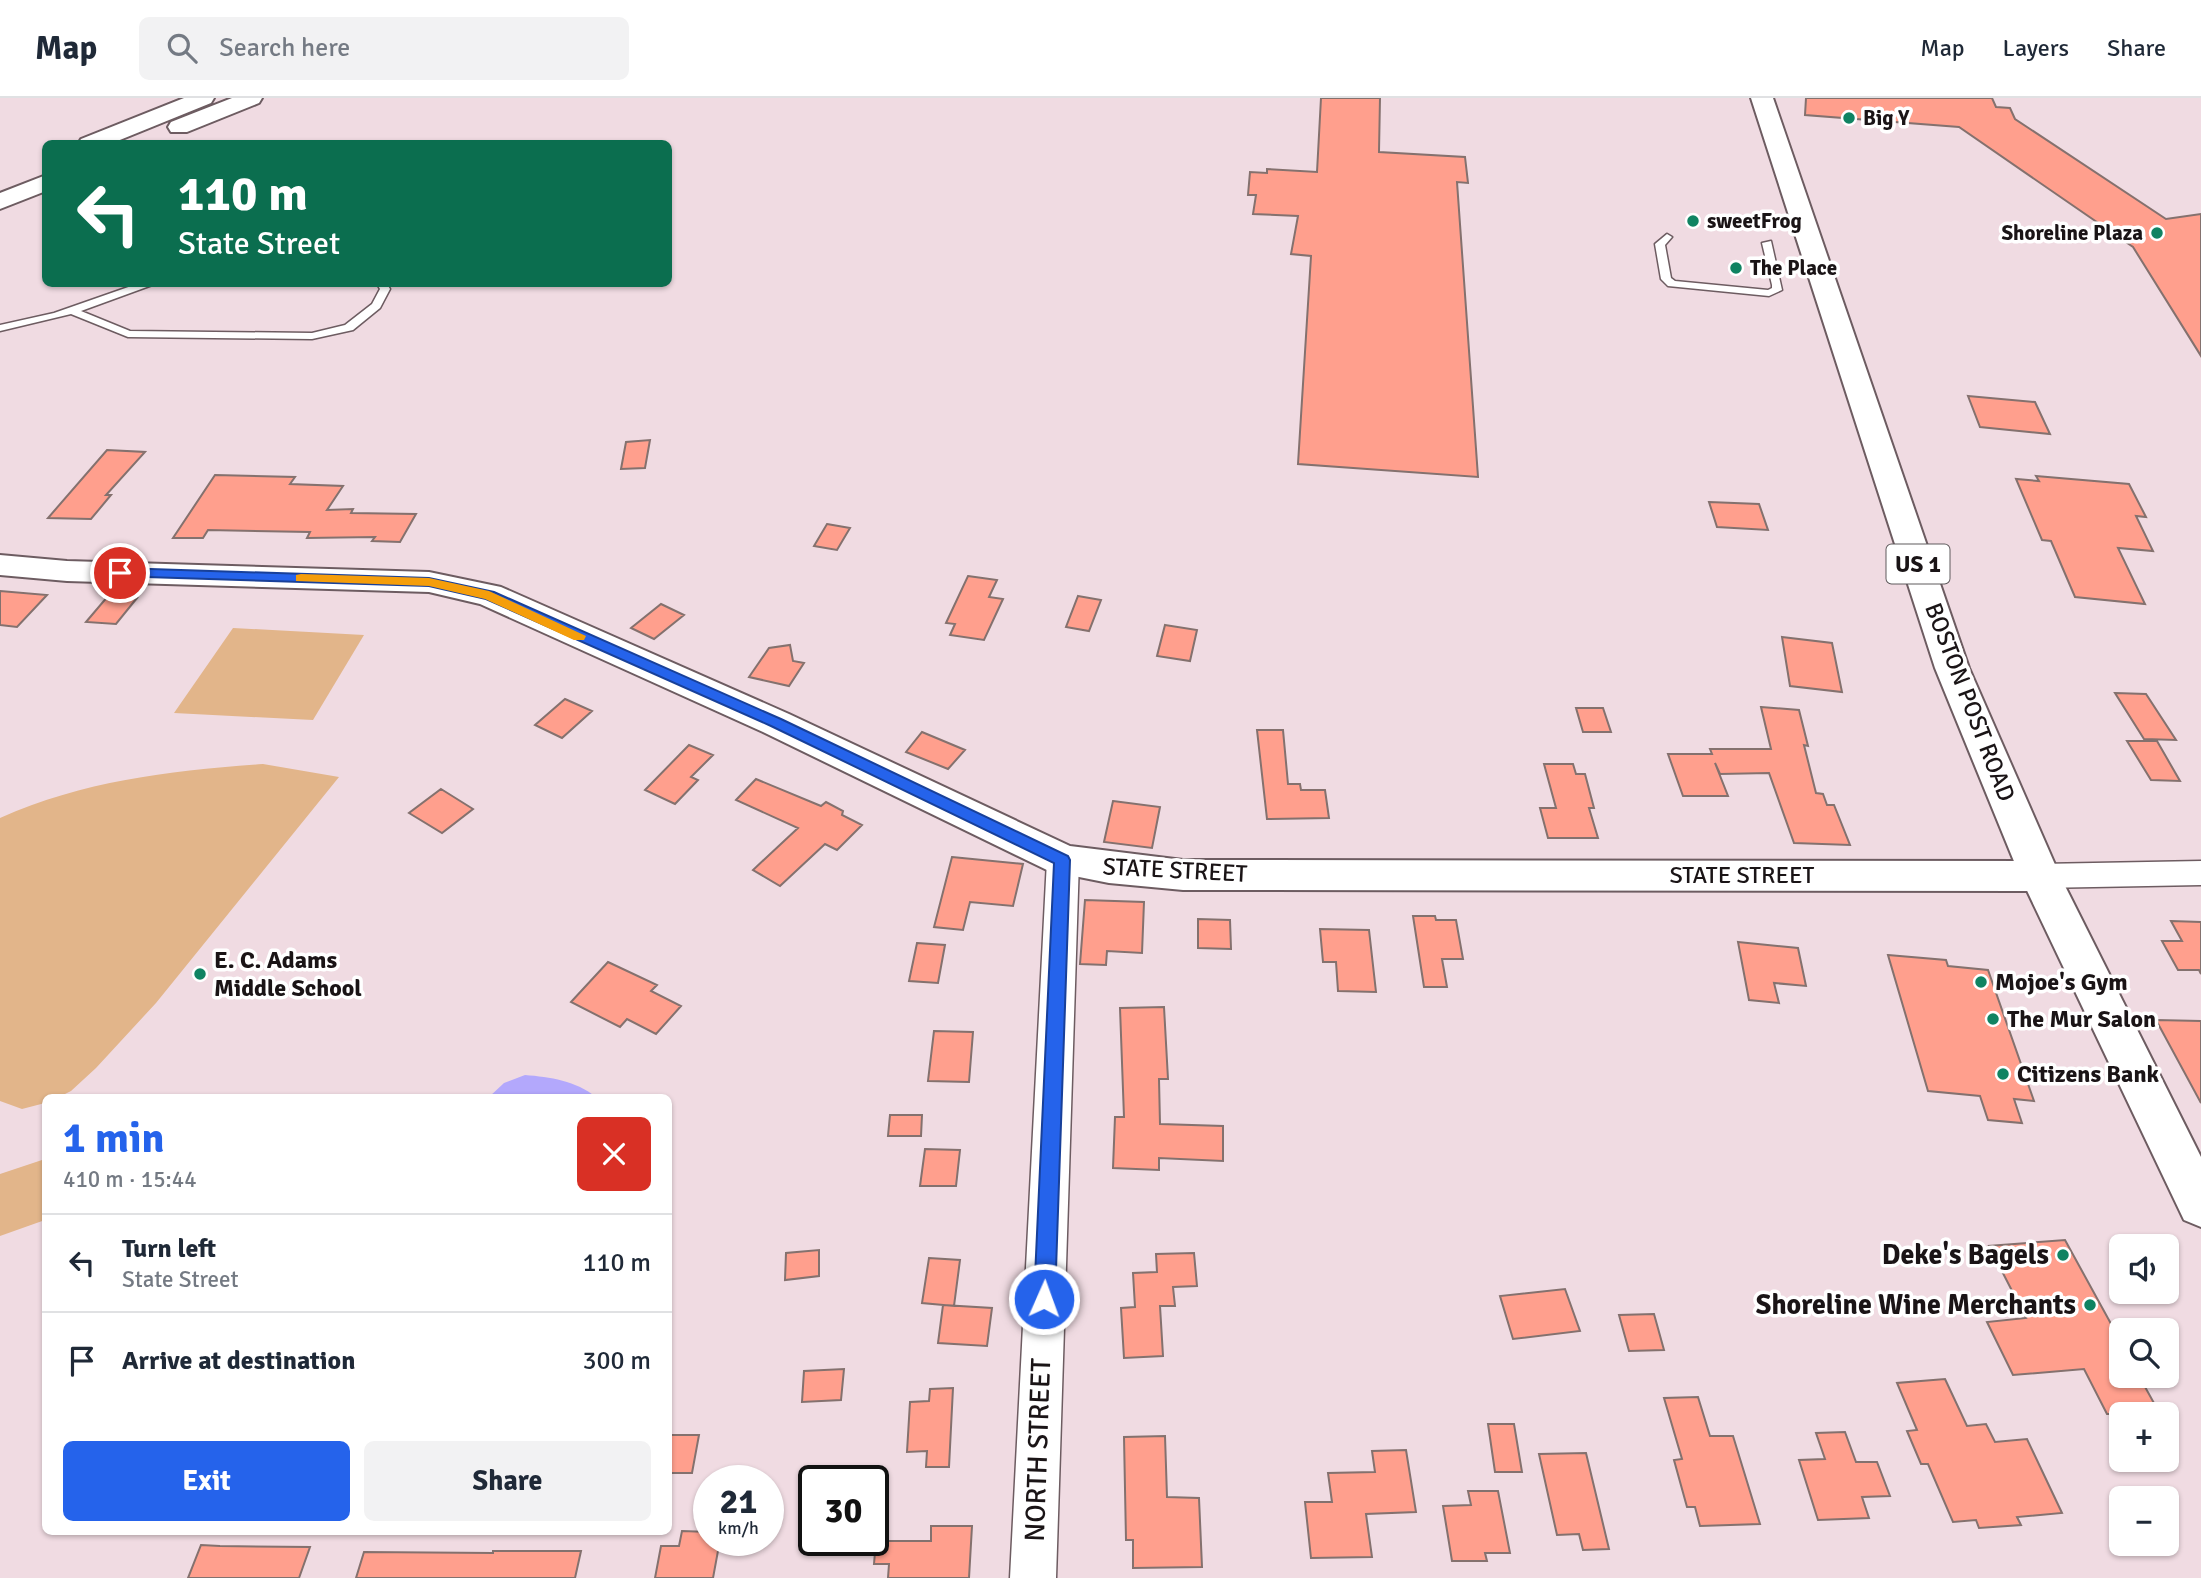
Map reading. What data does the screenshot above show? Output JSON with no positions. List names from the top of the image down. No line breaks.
{"streets":{"main road":["US 1","BOSTON POST ROAD","STATE STREET"],"street":["NORTH STREET"]},"crossings":[["BOSTON POST ROAD","STATE STREET"],["STATE STREET","NORTH STREET"]],"places":["Big Y","sweetFrog","Shoreline Plaza","The Place","E. C. Adams Middle School","Mojoe's Gym","The Mur Salon","Citizens Bank","Deke's Bagels","Shoreline Wine Merchants"],"page":{"header":"Map","search":"Search here","nav":["Map","Layers","Share"],"turn":["110 m","State Street"],"heading":["1 min","410 m · 15:44"],"list":[{"name":"Turn left","note":"State Street","value":"110 m"},{"name":"Arrive at destination","value":"300 m"}],"map_buttons":["+","−"],"buttons":["Exit","Share"],"speed":"21 km/h","limit":"30"}}
